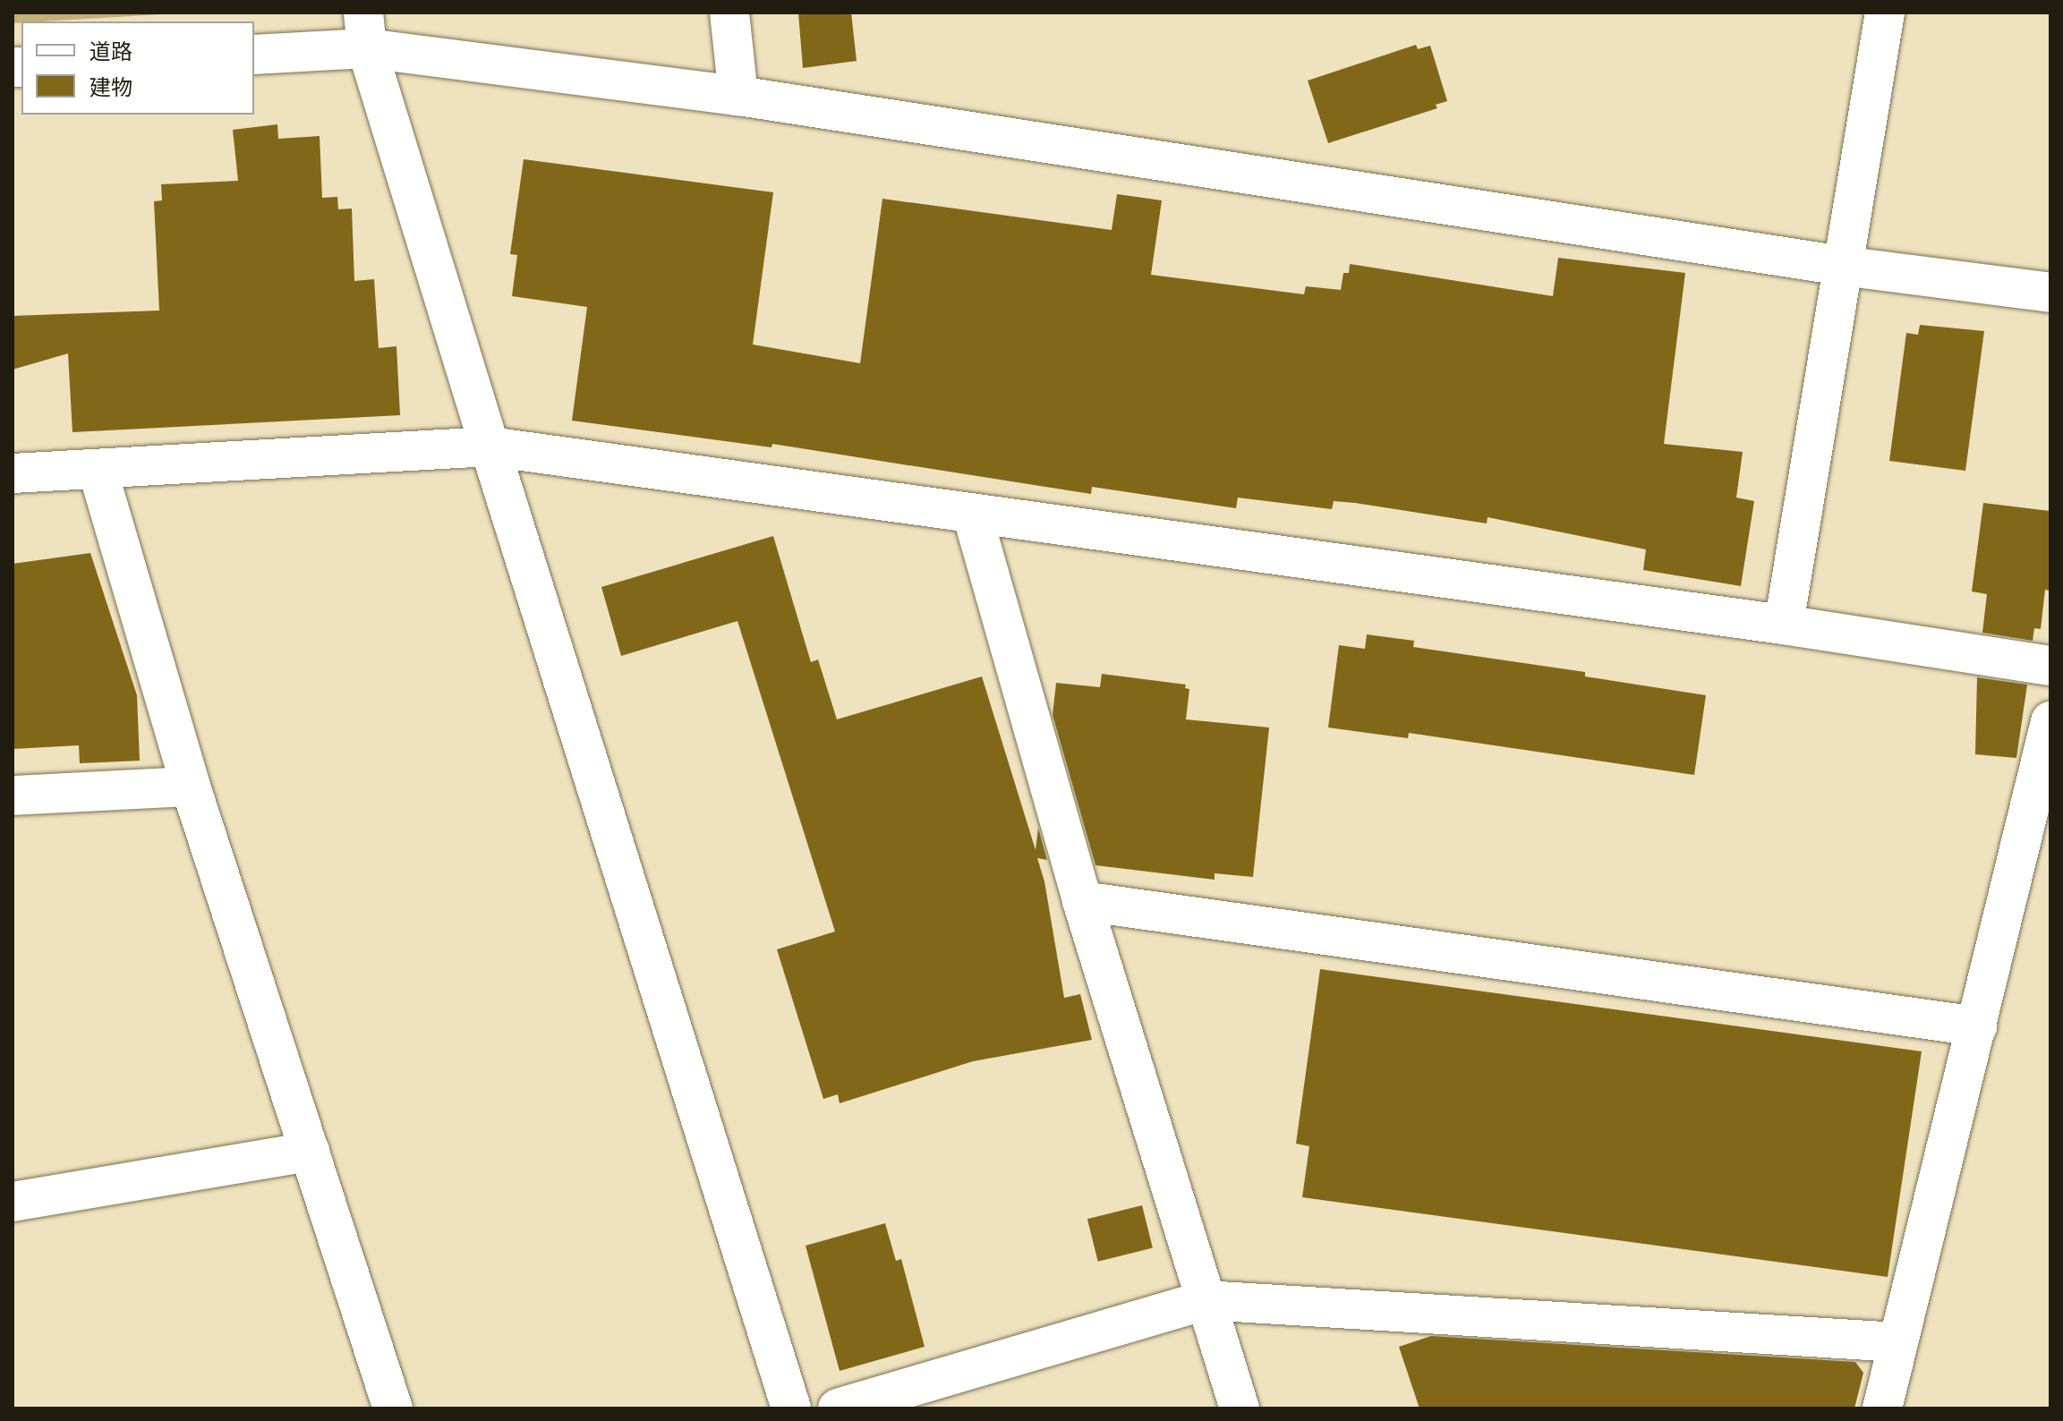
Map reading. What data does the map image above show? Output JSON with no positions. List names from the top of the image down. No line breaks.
{"legend":["道路","建物"]}
